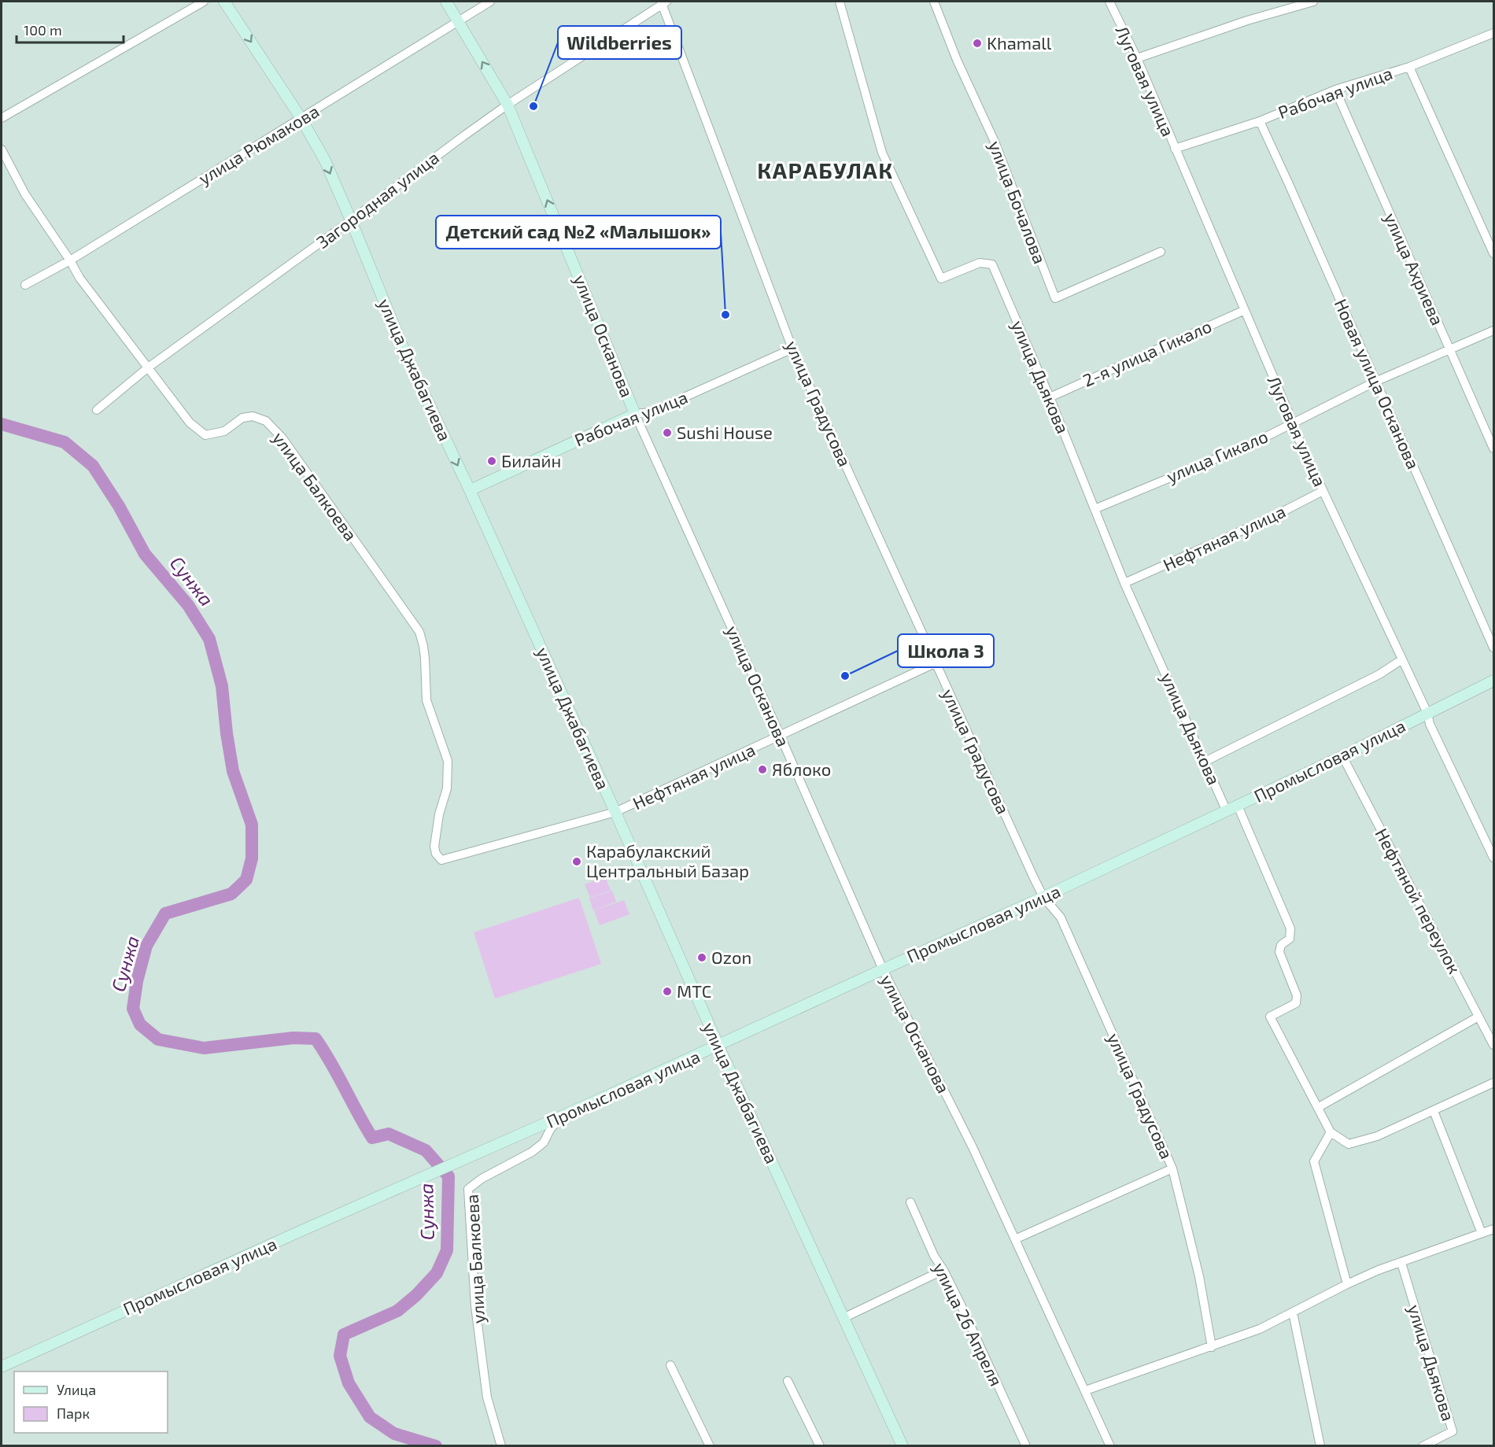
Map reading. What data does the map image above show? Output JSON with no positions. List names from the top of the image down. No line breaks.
{"streets":{"main road":["Рабочая улица","улица Осканова","улица Джабагиева","Промысловая улица"],"street":["Луговая улица","улица Рюмакова","Загородная улица","улица Бочалова","улица Ахриева","2-я улица Гикало","улица Дьякова","Новая улица Осканова","улица Градусова","улица Гикало","улица Балкоева","Нефтяная улица","Нефтяной переулок","улица 26 Апреля"]},"crossings":[["Луговая улица","Рабочая улица"],["Луговая улица","2-я улица Гикало"],["Луговая улица","улица Гикало"],["Луговая улица","Нефтяная улица"],["Луговая улица","Промысловая улица"],["Рабочая улица","улица Ахриева"],["Рабочая улица","улица Осканова"],["Рабочая улица","улица Джабагиева"],["Рабочая улица","Новая улица Осканова"],["Рабочая улица","улица Градусова"],["улица Рюмакова","улица Осканова"],["улица Рюмакова","улица Джабагиева"],["улица Рюмакова","улица Балкоева"],["Загородная улица","улица Осканова"],["Загородная улица","улица Джабагиева"],["Загородная улица","улица Градусова"],["Загородная улица","улица Балкоева"],["улица Ахриева","улица Гикало"],["улица Осканова","Нефтяная улица"],["улица Осканова","Промысловая улица"],["2-я улица Гикало","улица Дьякова"],["улица Джабагиева","Нефтяная улица"],["улица Джабагиева","Промысловая улица"],["улица Дьякова","улица Гикало"],["улица Дьякова","Нефтяная улица"],["улица Дьякова","Промысловая улица"],["Новая улица Осканова","улица Гикало"],["улица Градусова","Нефтяная улица"],["улица Градусова","Промысловая улица"],["улица Балкоева","Нефтяная улица"],["улица Балкоева","Промысловая улица"],["Промысловая улица","Нефтяной переулок"]],"districts":["КАРАБУЛАК"],"water":["Сунжа"],"places":["Khamall","Wildberries","Детский сад №2 «Малышок»","Sushi House","Билайн","Школа 3","Яблоко","Карабулакский Центральный Базар","Ozon","МТС"],"legend":["Улица","Парк"],"scale_bar":"100 m"}
